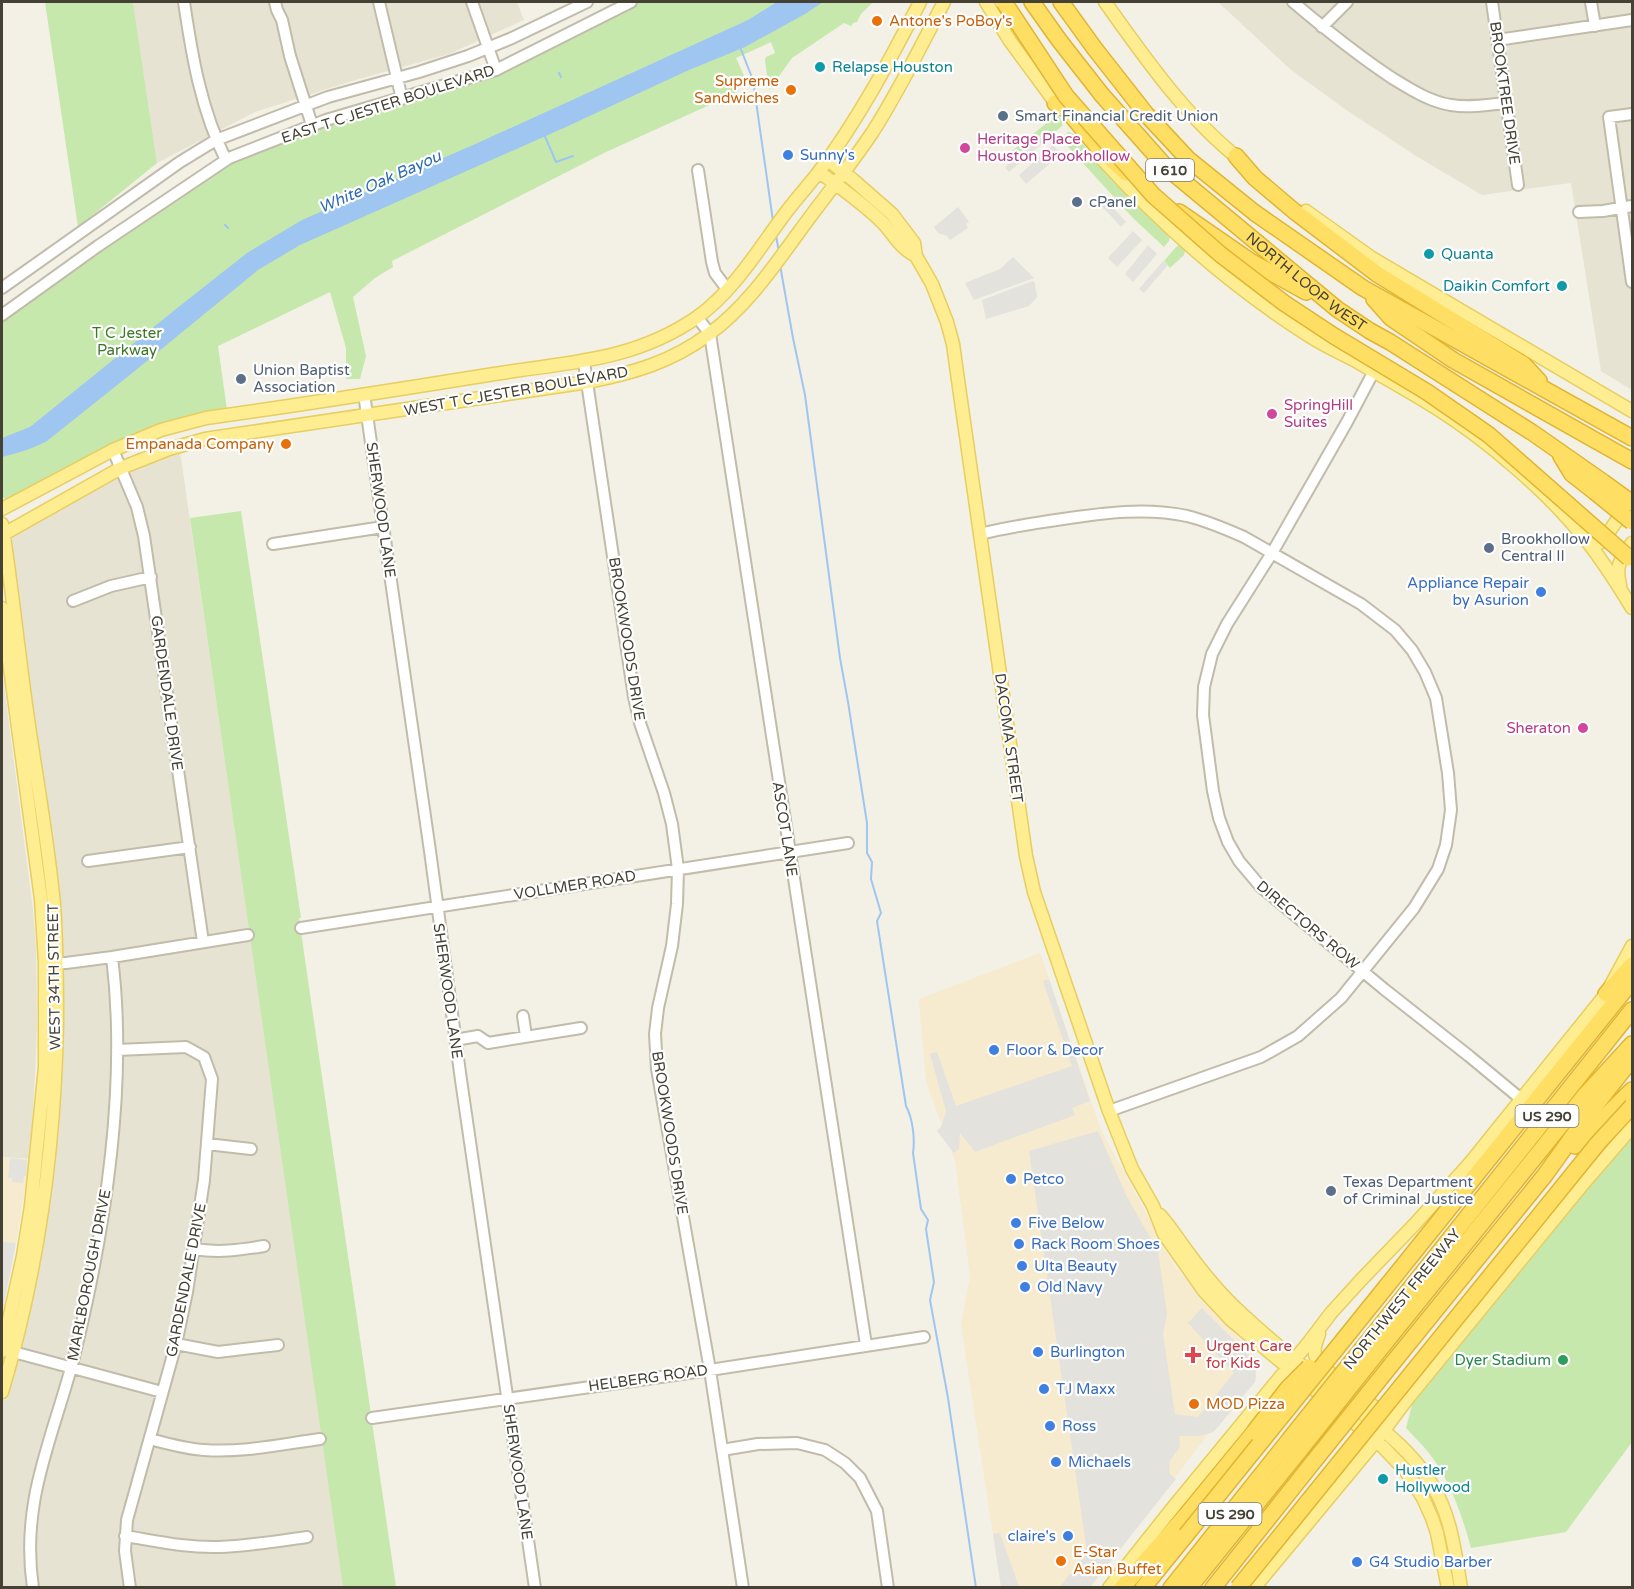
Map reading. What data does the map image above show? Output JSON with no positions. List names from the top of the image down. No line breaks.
{"streets":{"highway":["I 610","NORTH LOOP WEST","US 290","NORTHWEST FREEWAY"],"main road":["WEST T C JESTER BOULEVARD","DACOMA STREET","WEST 34TH STREET"],"street":["BROOKTREE DRIVE","EAST T C JESTER BOULEVARD","SHERWOOD LANE","BROOKWOODS DRIVE","GARDENDALE DRIVE","ASCOT LANE","VOLLMER ROAD","DIRECTORS ROW","MARLBOROUGH DRIVE","HELBERG ROAD"]},"crossings":[["WEST T C JESTER BOULEVARD","SHERWOOD LANE"],["WEST T C JESTER BOULEVARD","BROOKWOODS DRIVE"],["WEST T C JESTER BOULEVARD","GARDENDALE DRIVE"],["WEST T C JESTER BOULEVARD","DACOMA STREET"],["WEST T C JESTER BOULEVARD","ASCOT LANE"],["WEST T C JESTER BOULEVARD","WEST 34TH STREET"],["SHERWOOD LANE","VOLLMER ROAD"],["SHERWOOD LANE","HELBERG ROAD"],["BROOKWOODS DRIVE","VOLLMER ROAD"],["BROOKWOODS DRIVE","HELBERG ROAD"],["GARDENDALE DRIVE","MARLBOROUGH DRIVE"],["ASCOT LANE","VOLLMER ROAD"],["ASCOT LANE","HELBERG ROAD"]],"water":["White Oak Bayou"],"parks":["T C Jester Parkway"],"places":{"other":["Antone's PoBoy's","Relapse Houston","Supreme Sandwiches","Smart Financial Credit Union","Heritage Place Houston Brookhollow","Sunny's","cPanel","Quanta","Daikin Comfort","Union Baptist Association","SpringHill Suites","Empanada Company","Brookhollow Central II","Appliance Repair by Asurion","Sheraton","Floor & Decor","Petco","Texas Department of Criminal Justice","Five Below","Rack Room Shoes","Ulta Beauty","Old Navy","Burlington","Dyer Stadium","TJ Maxx","MOD Pizza","Ross","Michaels","Hustler Hollywood","claire's","E-Star Asian Buffet","G4 Studio Barber"],"health":["Urgent Care for Kids"]}}
